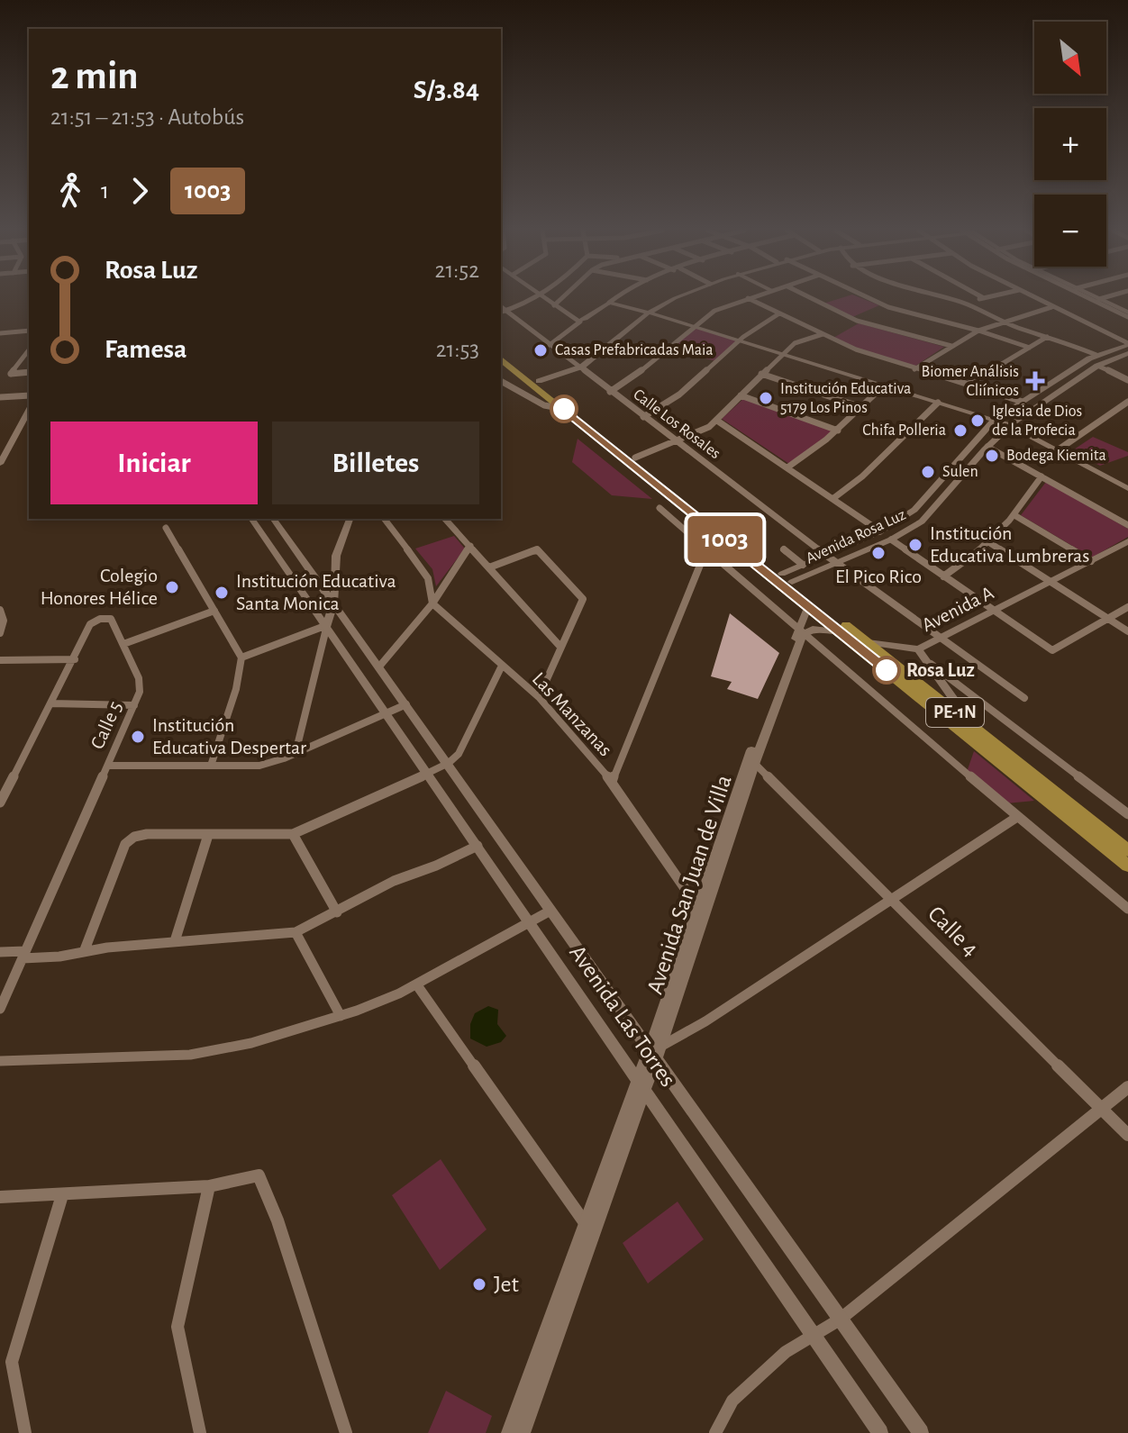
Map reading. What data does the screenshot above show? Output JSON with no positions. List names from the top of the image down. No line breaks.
{"streets":{"highway":["PE-1N"],"street":["Calle Los Rosales","Avenida Rosa Luz","Avenida A","Las Manzanas","Calle 5","Avenida San Juan de Villa","Calle 4","Avenida Las Torres"]},"crossings":[["Calle Los Rosales","Avenida Rosa Luz"],["Calle Los Rosales","Avenida A"],["Avenida Rosa Luz","PE-1N"],["Avenida A","PE-1N"],["PE-1N","Avenida San Juan de Villa"],["Las Manzanas","Avenida San Juan de Villa"],["Avenida San Juan de Villa","Calle 4"],["Avenida San Juan de Villa","Avenida Las Torres"]],"places":{"other":["Casas Prefabricadas Maia","Institución Educativa 5179 Los Pinos","Iglesia de Dios de la Profecia","Chifa Polleria","Bodega Kiemita","Sulen","Institución Educativa Lumbreras","El Pico Rico","Colegio Honores Hélice","Institución Educativa Santa Monica","Rosa Luz","Institución Educativa Despertar","Jet"],"health":["Biomer Análisis Cliínicos"]},"lines":["bus line 1003"],"north":"bottom right","page":{"on_map":"1003","map_buttons":["+","−"],"heading":["2 min","21:51 – 21:53 · Autobús","S/3.84"],"legs":["1","1003"],"list":[{"name":"Rosa Luz","value":"21:52"},{"name":"Famesa","value":"21:53"}],"buttons":["Iniciar","Billetes"]}}
